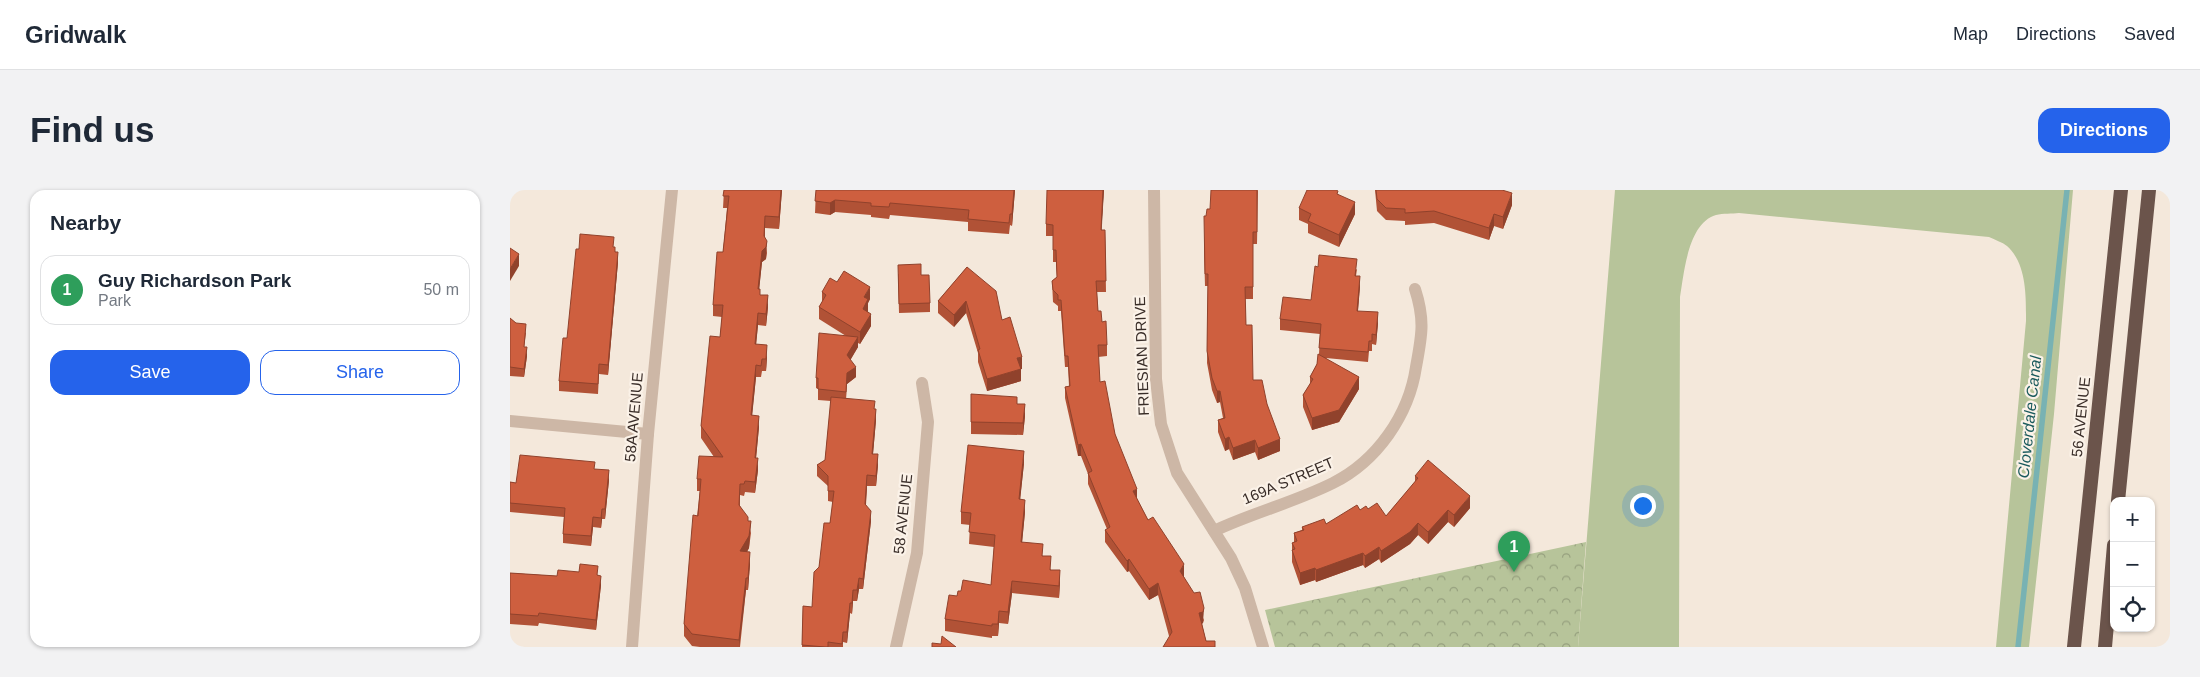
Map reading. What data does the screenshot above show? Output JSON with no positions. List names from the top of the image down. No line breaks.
{"streets":{"highway":["56 AVENUE"],"street":["FRIESIAN DRIVE","58A AVENUE","169A STREET","58 AVENUE"]},"crossings":[["FRIESIAN DRIVE","169A STREET"]],"water":["Cloverdale Canal"],"page":{"header":"Gridwalk","nav":["Map","Directions","Saved"],"buttons":["Directions",["Save","Share"]],"title":"Find us","heading":"Nearby","list":[{"mark":"1","name":"Guy Richardson Park","note":"Park","value":"50 m"}],"map_buttons":["+","−"],"pins":"1"}}
